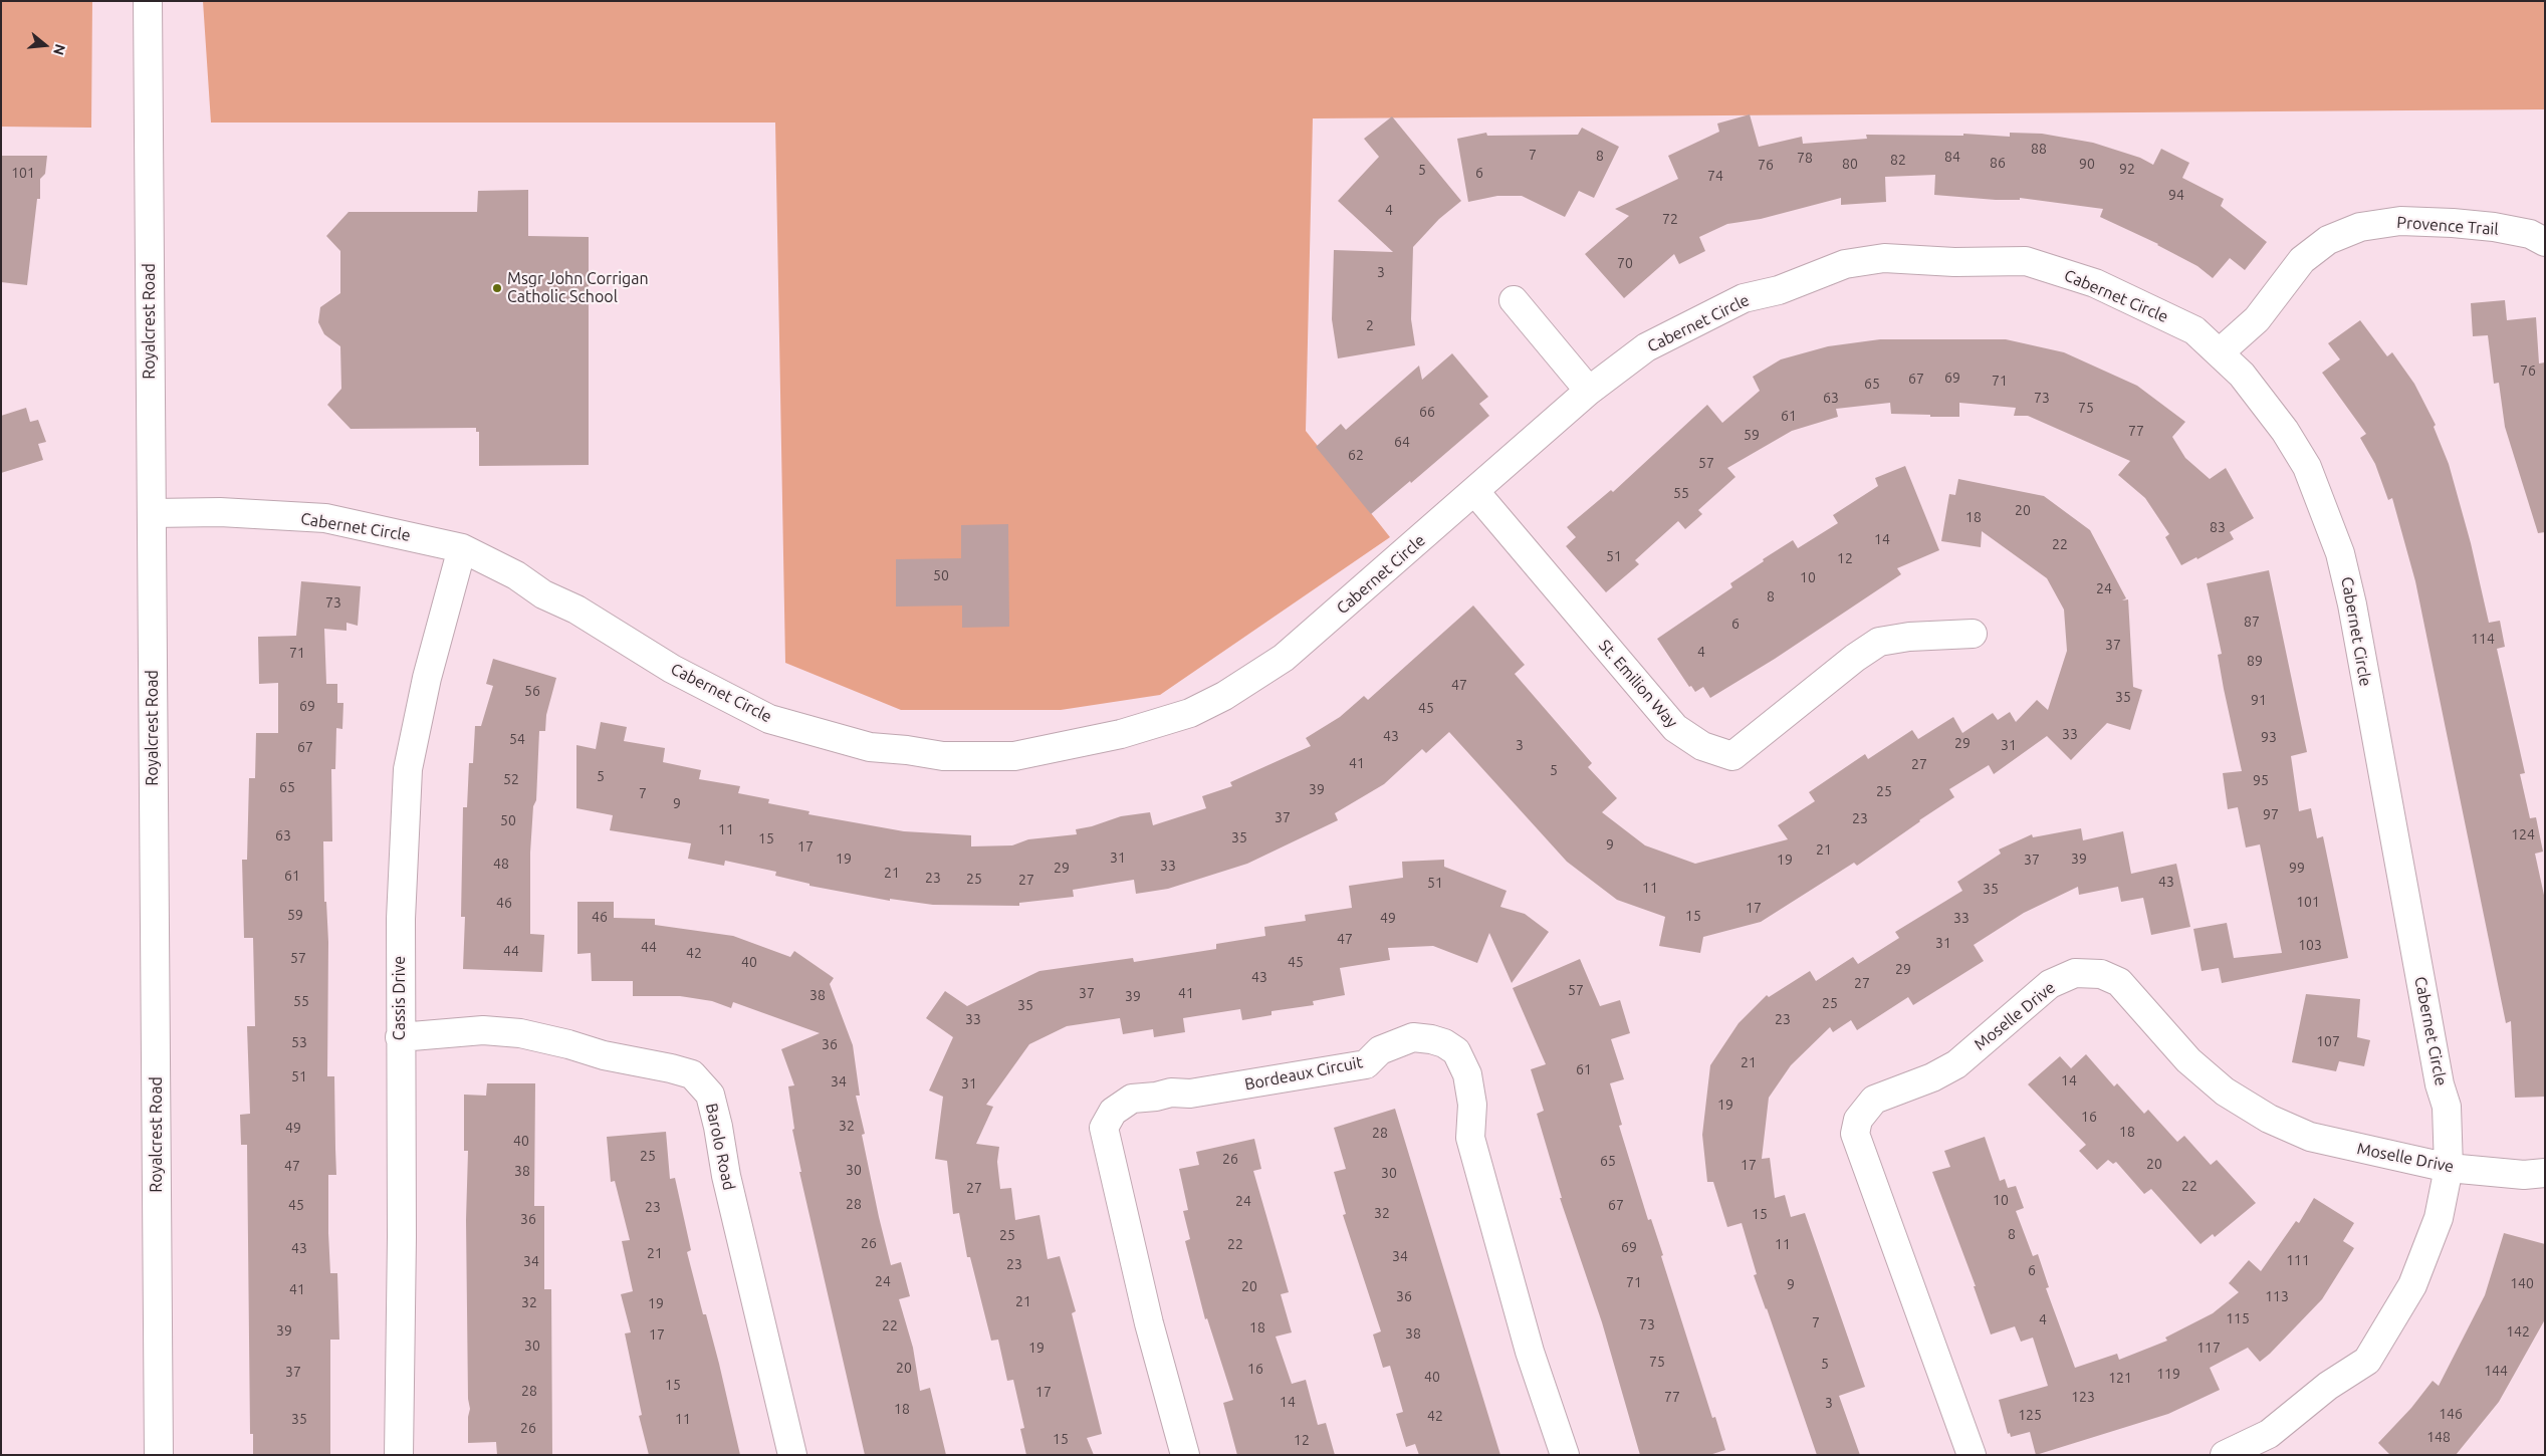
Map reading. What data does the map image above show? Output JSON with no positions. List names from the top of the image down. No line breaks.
{"streets":{"street":["Provence Trail","Cabernet Circle","Royalcrest Road","St. Emilion Way","Cassis Drive","Moselle Drive","Bordeaux Circuit","Barolo Road"]},"crossings":[["Provence Trail","Cabernet Circle"],["Cabernet Circle","Royalcrest Road"],["Cabernet Circle","St. Emilion Way"],["Cabernet Circle","Cassis Drive"],["Cabernet Circle","Moselle Drive"],["Cassis Drive","Barolo Road"]],"places":["Msgr John Corrigan Catholic School"],"house_numbers":["88","7","8","84","78","82","86","80","90","76","92","5","101","6","74","94","4","72","70","3","2","76","69","67","71","65","63","73","75","66","61","77","59","64","62","57","55","20","18","83","14","22","51","12","50","10","24","8","73","87","6","114","37","4","71","89","47","56","35","91","69","45","33","43","93","54","29","3","31","67","41","27","5","5","52","95","65","39","25","7","9","97","37","23","50","11","124","63","35","15","9","17","21","31","19","39","19","37","48","33","29","99","21","61","23","25","27","43","51","11","35","101","46","17","59","15","46","49","33","47","31","103","44","44","42","57","40","45","29","43","27","57","37","41","38","39","55","25","35","33","23","107","53","36","21","61","51","14","34","31","19","16","32","49","18","28","40","25","26","65","20","17","47","30","38","30","22","27","10","24","28","45","67","23","32","15","36","8","25","26","22","11","69","43","21","34","111","34","23","6","24","71","140","9","20","41","36","113","21","32","19","115","4","7","73","22","18","39","142","38","17","30","19","117","75","5","20","16","144","37","119","40","121","15","28","17","77","123","14","3","18","146","125","42","35","11","26","148","15","12"],"north":"right"}
